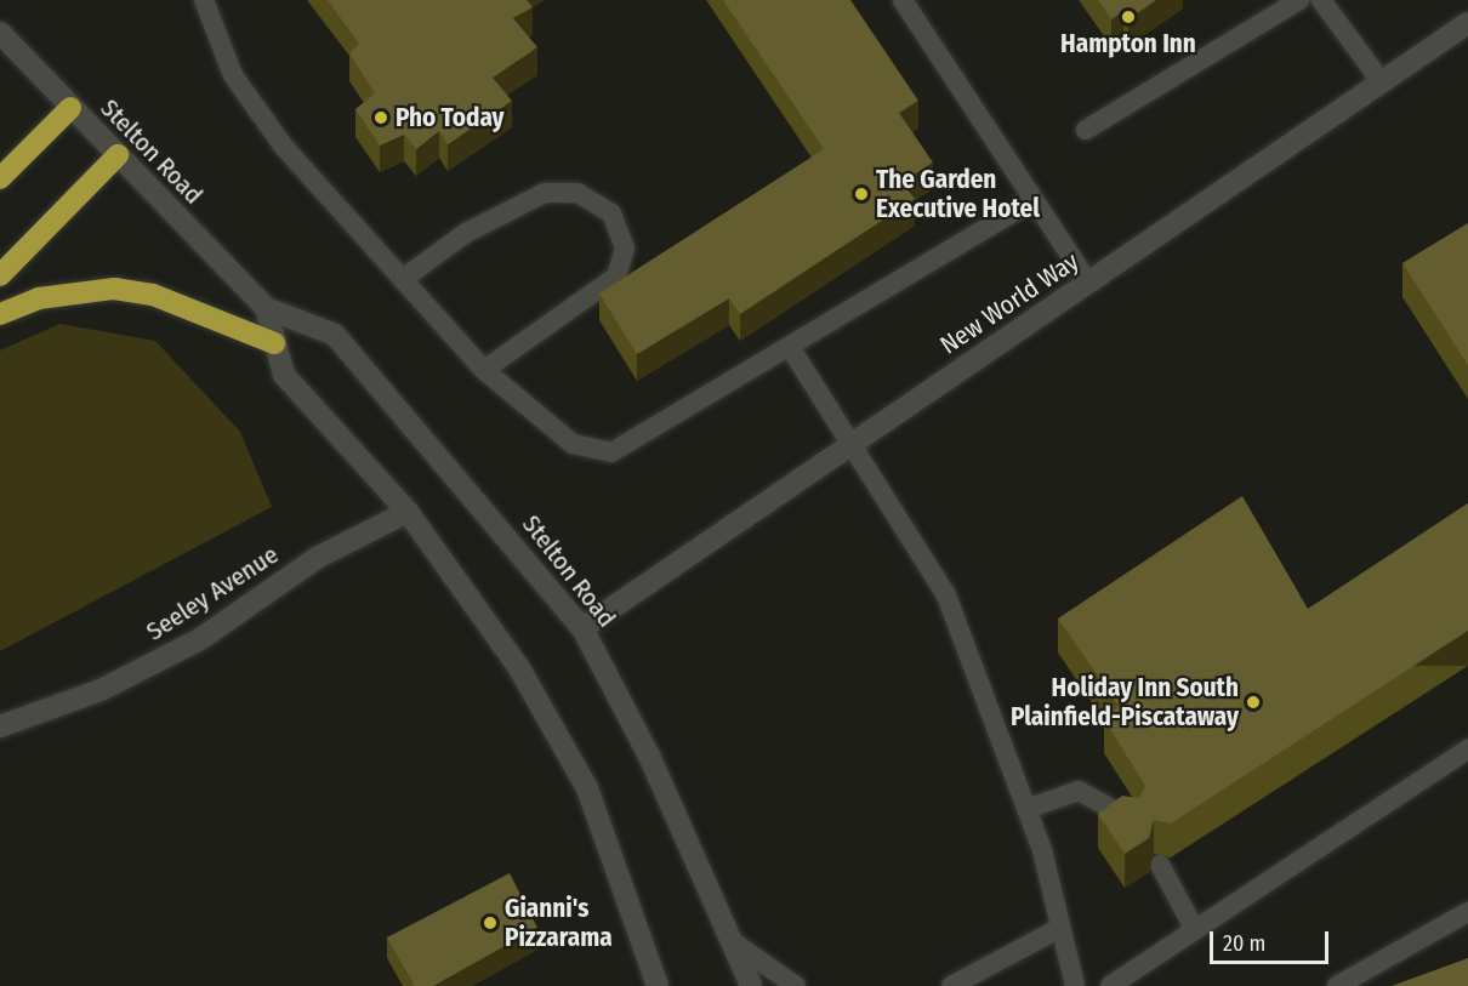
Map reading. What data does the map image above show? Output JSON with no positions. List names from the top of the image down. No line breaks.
{"streets":{"main road":["Stelton Road","New World Way","Seeley Avenue"]},"crossings":[["Stelton Road","New World Way"]],"places":["Hampton Inn","Pho Today","The Garden Executive Hotel","Holiday Inn South Plainfield-Piscataway","Gianni's Pizzarama"],"scale_bar":"20 m"}
